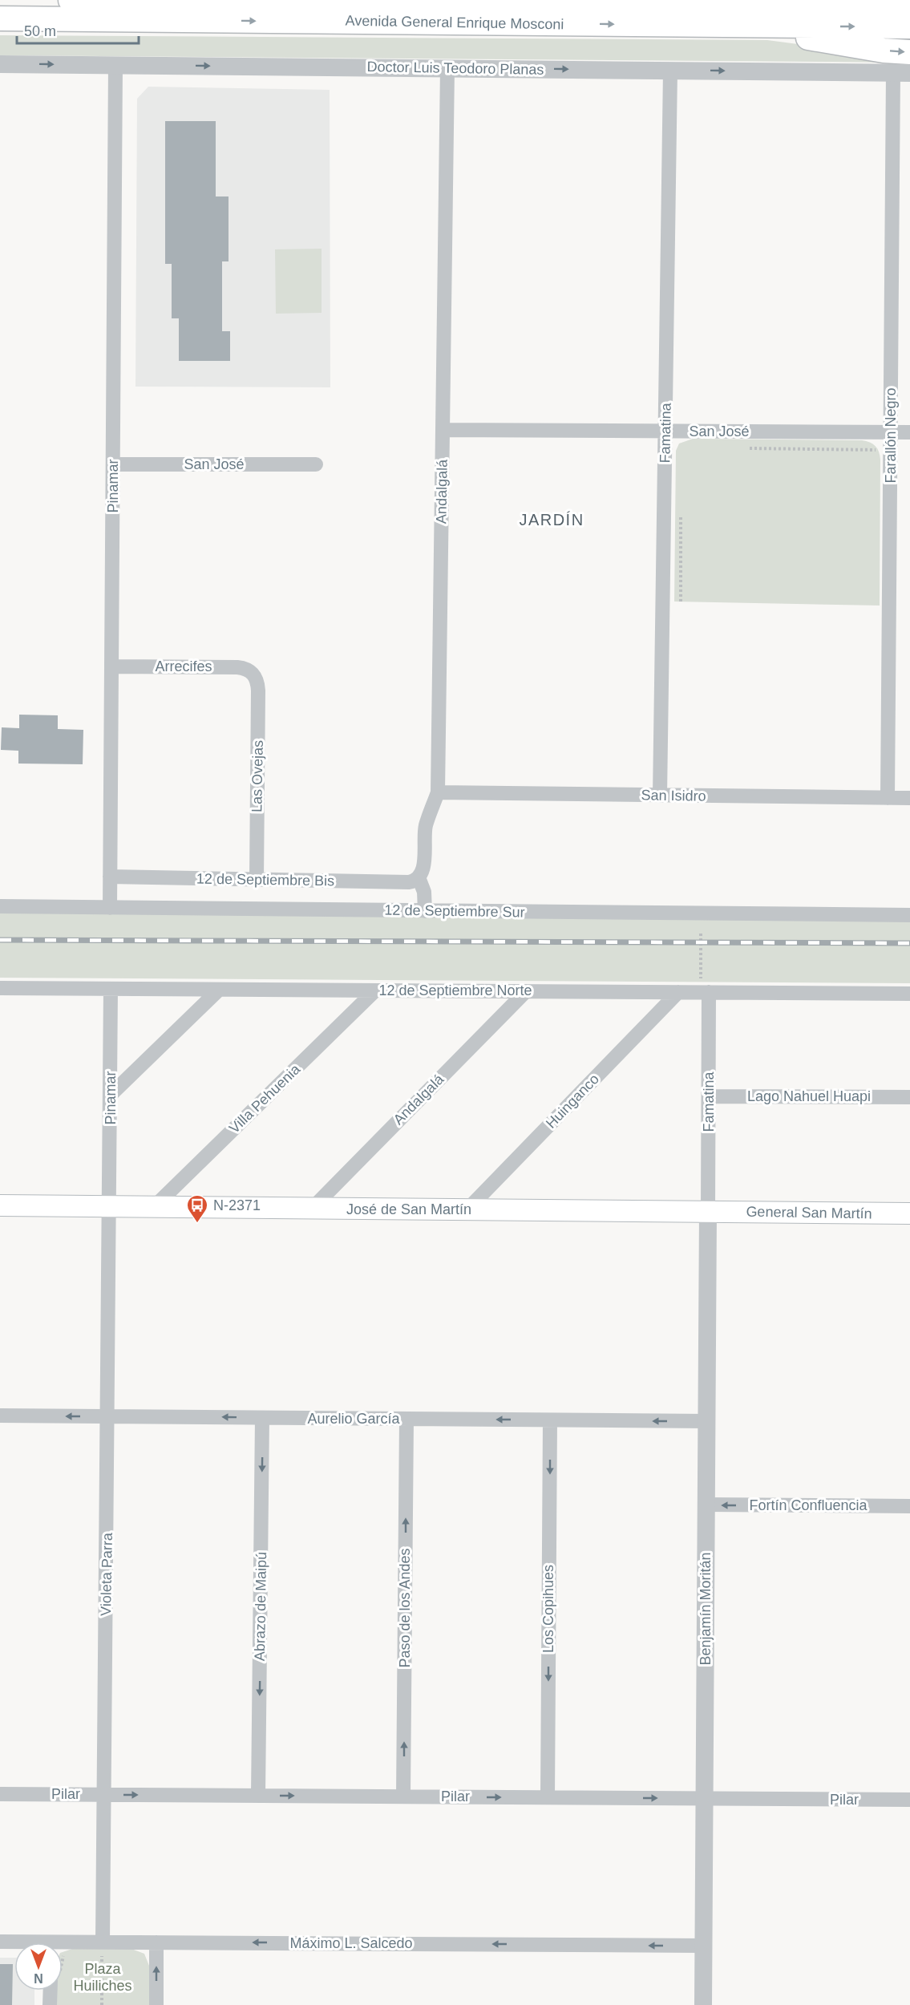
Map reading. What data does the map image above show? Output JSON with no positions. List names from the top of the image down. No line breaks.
{"streets":{"highway":["Avenida General Enrique Mosconi"],"main road":["José de San Martín","General San Martín"],"street":["Doctor Luis Teodoro Planas","San José","Famatina","Farallón Negro","Pinamar","Andalgalá","Arrecifes","Las Ovejas","San Isidro","12 de Septiembre Bis","12 de Septiembre Sur","12 de Septiembre Norte","Lago Nahuel Huapi","Villa Pehuenia","Huinganco","Aurelio García","Fortín Confluencia","Violeta Parra","Abrazo de Maipú","Paso de los Andes","Los Copihues","Benjamín Moritán","Pilar","Máximo L. Salcedo"]},"crossings":[["Doctor Luis Teodoro Planas","Famatina"],["Doctor Luis Teodoro Planas","Farallón Negro"],["Doctor Luis Teodoro Planas","Pinamar"],["Doctor Luis Teodoro Planas","Andalgalá"],["San José","Famatina"],["San José","Farallón Negro"],["San José","Pinamar"],["San José","Andalgalá"],["Famatina","San Isidro"],["Famatina","12 de Septiembre Norte"],["Famatina","Lago Nahuel Huapi"],["Famatina","José de San Martín"],["Famatina","General San Martín"],["Famatina","Benjamín Moritán"],["Farallón Negro","San Isidro"],["Pinamar","Arrecifes"],["Pinamar","12 de Septiembre Bis"],["Pinamar","12 de Septiembre Sur"],["Pinamar","12 de Septiembre Norte"],["Pinamar","José de San Martín"],["Pinamar","Violeta Parra"],["Andalgalá","San Isidro"],["Andalgalá","12 de Septiembre Bis"],["Andalgalá","12 de Septiembre Sur"],["Andalgalá","12 de Septiembre Norte"],["Andalgalá","José de San Martín"],["Arrecifes","Las Ovejas"],["Las Ovejas","12 de Septiembre Bis"],["12 de Septiembre Norte","Villa Pehuenia"],["12 de Septiembre Norte","Huinganco"],["Villa Pehuenia","José de San Martín"],["Huinganco","José de San Martín"],["José de San Martín","General San Martín"],["José de San Martín","Violeta Parra"],["José de San Martín","Benjamín Moritán"],["General San Martín","Benjamín Moritán"],["Aurelio García","Violeta Parra"],["Aurelio García","Abrazo de Maipú"],["Aurelio García","Paso de los Andes"],["Aurelio García","Los Copihues"],["Aurelio García","Benjamín Moritán"],["Fortín Confluencia","Benjamín Moritán"],["Violeta Parra","Pilar"],["Violeta Parra","Máximo L. Salcedo"],["Abrazo de Maipú","Pilar"],["Paso de los Andes","Pilar"],["Los Copihues","Pilar"],["Benjamín Moritán","Pilar"],["Benjamín Moritán","Máximo L. Salcedo"]],"one_way":["Doctor Luis Teodoro Planas","Aurelio García","Fortín Confluencia","Abrazo de Maipú","Paso de los Andes","Los Copihues","Pilar","Máximo L. Salcedo"],"districts":["JARDÍN"],"parks":["Plaza Huiliches"],"places":{"bus stop":["N-2371"]},"scale_bar":"50 m","north":"bottom"}
